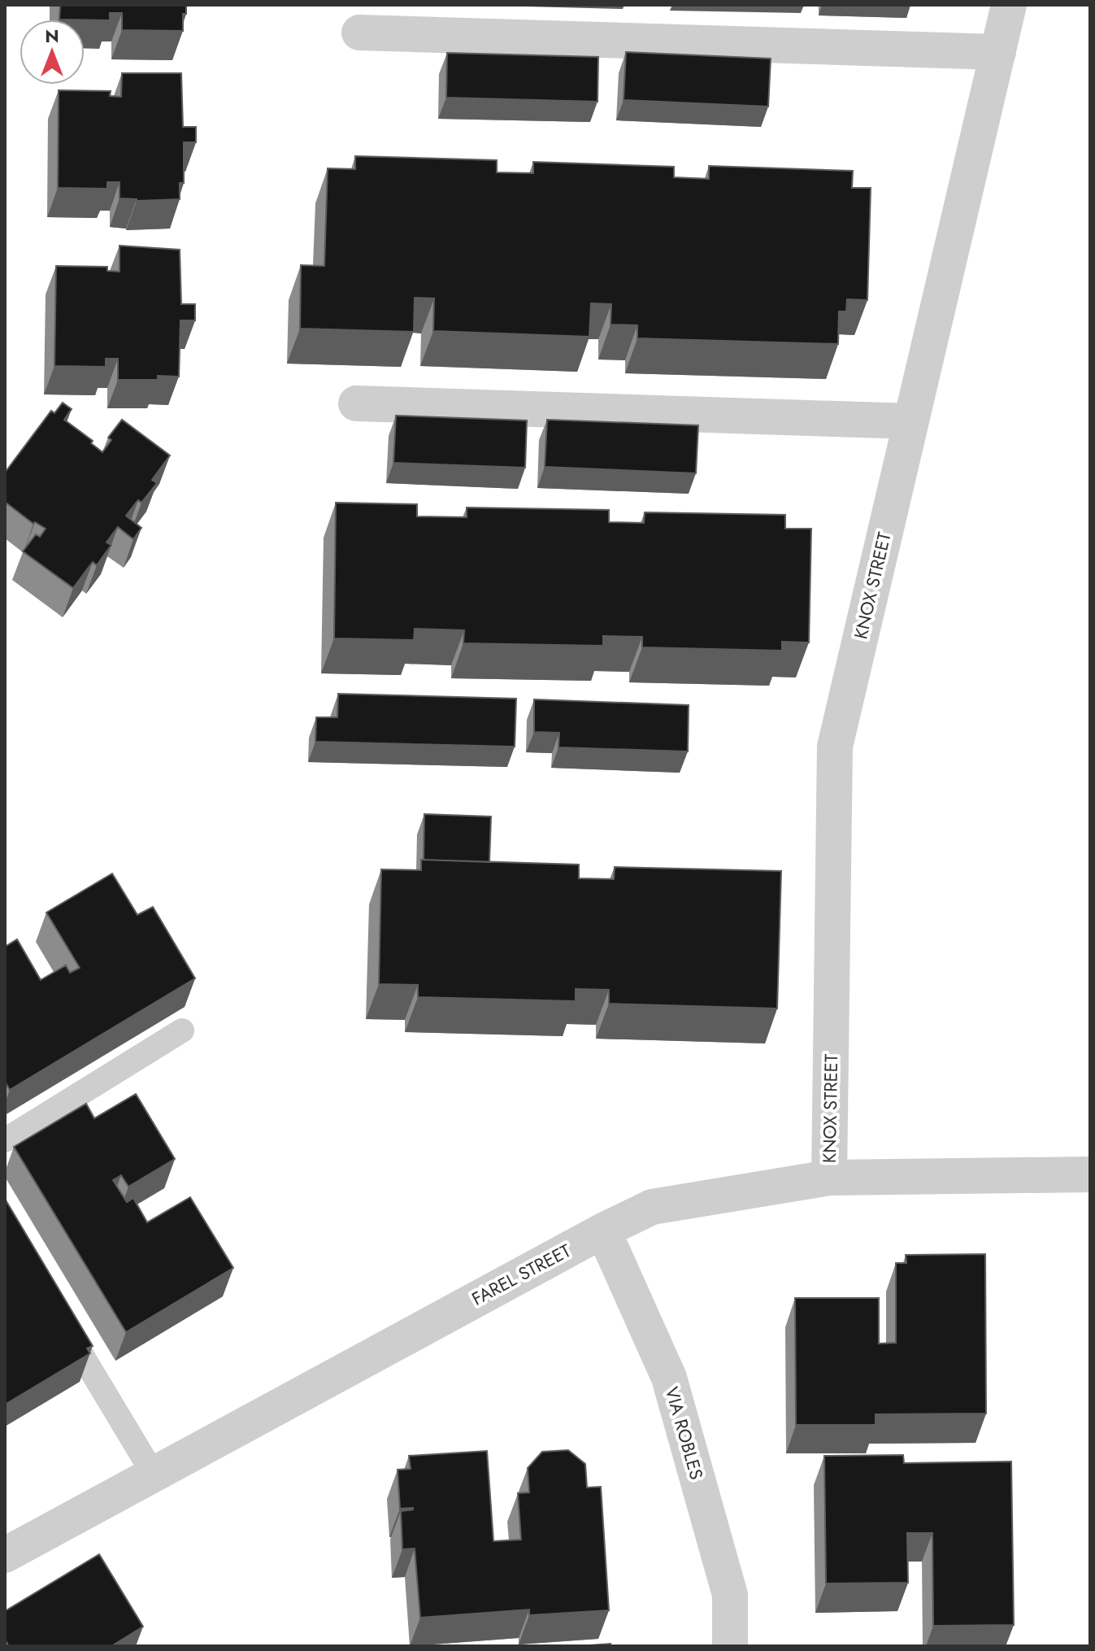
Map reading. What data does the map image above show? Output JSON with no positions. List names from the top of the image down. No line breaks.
{"streets":{"street":["KNOX STREET","FAREL STREET","VIA ROBLES"]},"crossings":[["KNOX STREET","FAREL STREET"],["FAREL STREET","VIA ROBLES"]],"north":"top"}
